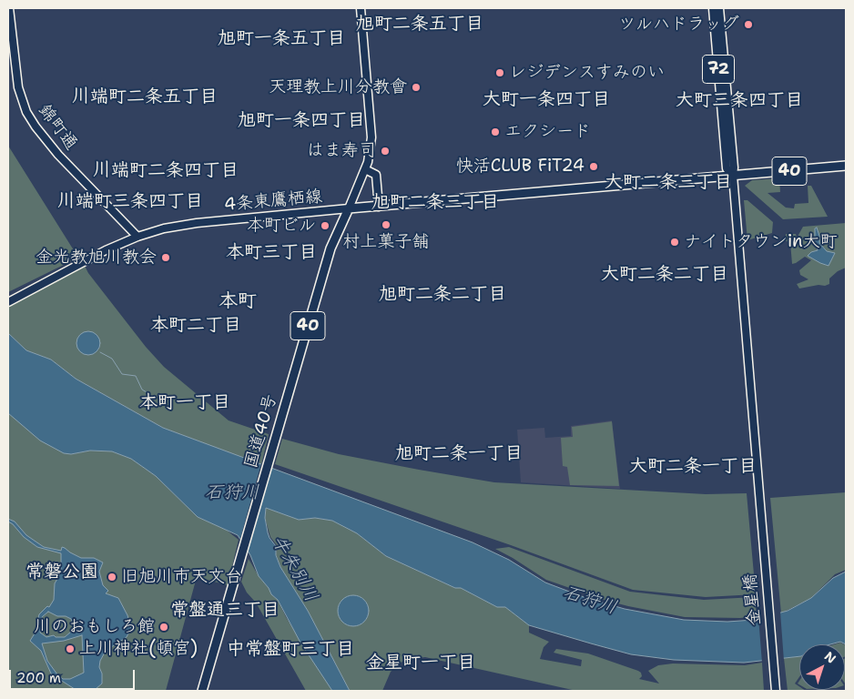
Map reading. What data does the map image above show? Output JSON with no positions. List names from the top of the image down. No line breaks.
{"streets":{"highway":["40","国道40号"],"main road":["72","錦町通","4条東鷹栖線","金星橋"]},"crossings":[["72","40"],["72","金星橋"],["錦町通","4条東鷹栖線"],["40","4条東鷹栖線"],["40","国道40号"],["40","金星橋"],["4条東鷹栖線","国道40号"]],"districts":["旭町二条五丁目","旭町一条五丁目","川端町二条五丁目","大町一条四丁目","大町三条四丁目","旭町一条四丁目","川端町二条四丁目","大町二条三丁目","川端町三条四丁目","旭町二条三丁目","本町三丁目","大町二条二丁目","旭町二条二丁目","本町","本町二丁目","本町一丁目","旭町二条一丁目","大町二条一丁目","常磐公園","常盤通三丁目","中常盤町三丁目","金星町一丁目"],"water":["石狩川","牛朱別川"],"places":["ツルハドラッグ","レジデンスすみのい","天理教上川分教會","エクシード","はま寿司","快活CLUB FiT24","村上菓子舗","本町ビル","ナイトタウンin大町","金光教旭川教会","旧旭川市天文台","川のおもしろ館","上川神社(頓宮)"],"scale_bar":"200 m","north":"top right"}
